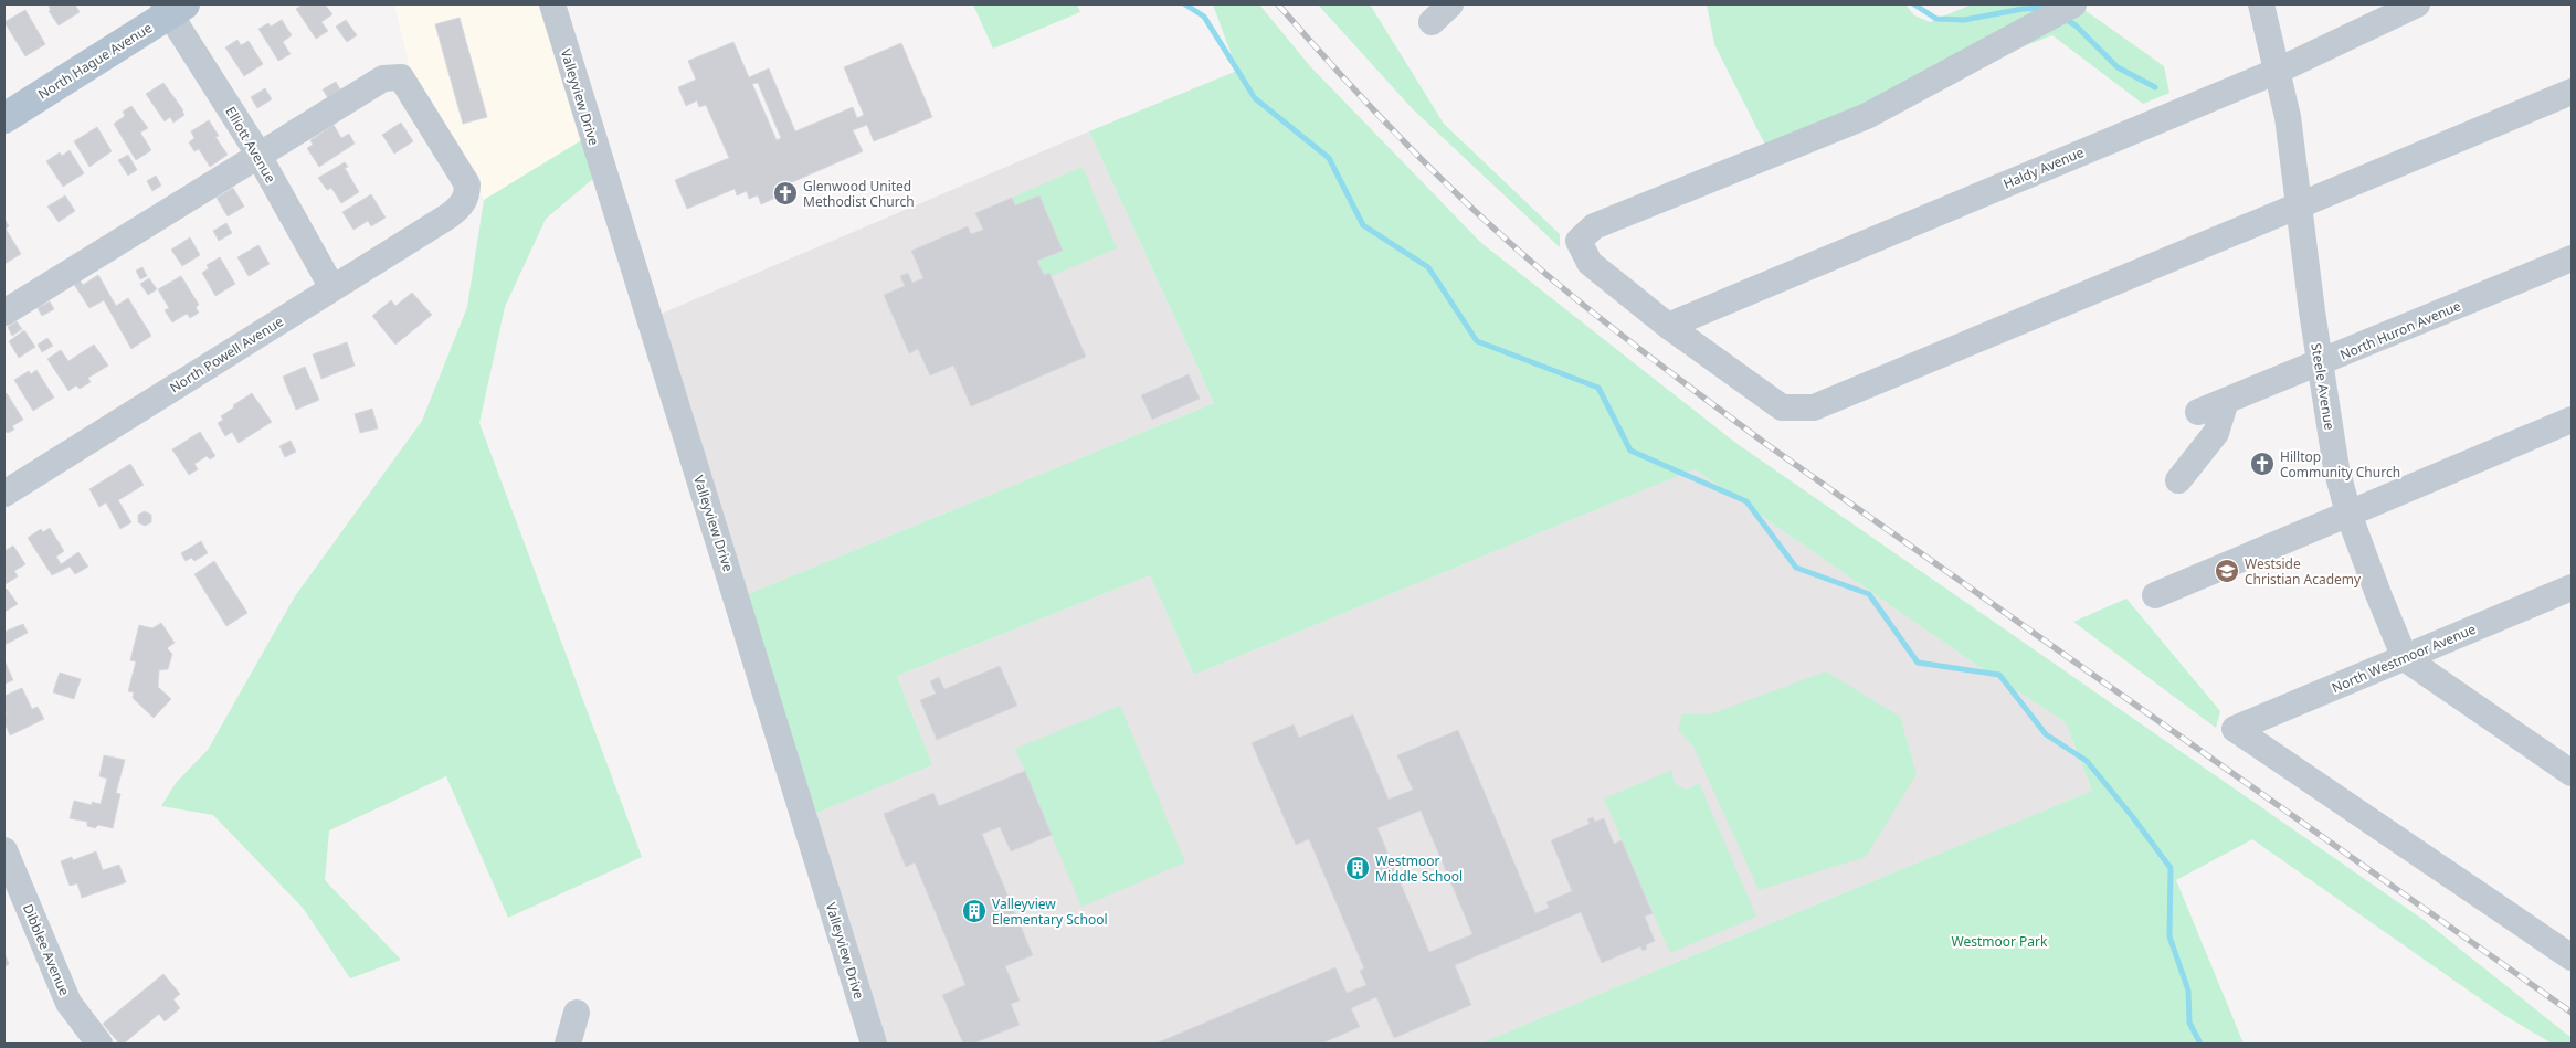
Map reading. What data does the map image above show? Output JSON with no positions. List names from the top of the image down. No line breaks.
{"streets":{"main road":["North Hague Avenue"],"street":["Valleyview Drive","Elliott Avenue","Haldy Avenue","North Huron Avenue","North Powell Avenue","Steele Avenue","North Westmoor Avenue","Dibblee Avenue"]},"crossings":[["North Hague Avenue","Elliott Avenue"],["Elliott Avenue","North Powell Avenue"],["Haldy Avenue","Steele Avenue"],["North Huron Avenue","Steele Avenue"],["Steele Avenue","North Westmoor Avenue"]],"parks":["Westmoor Park"],"places":{"church":["Glenwood United Methodist Church","Hilltop Community Church"],"school or university":["Westside Christian Academy"],"building":["Westmoor Middle School","Valleyview Elementary School"]}}
